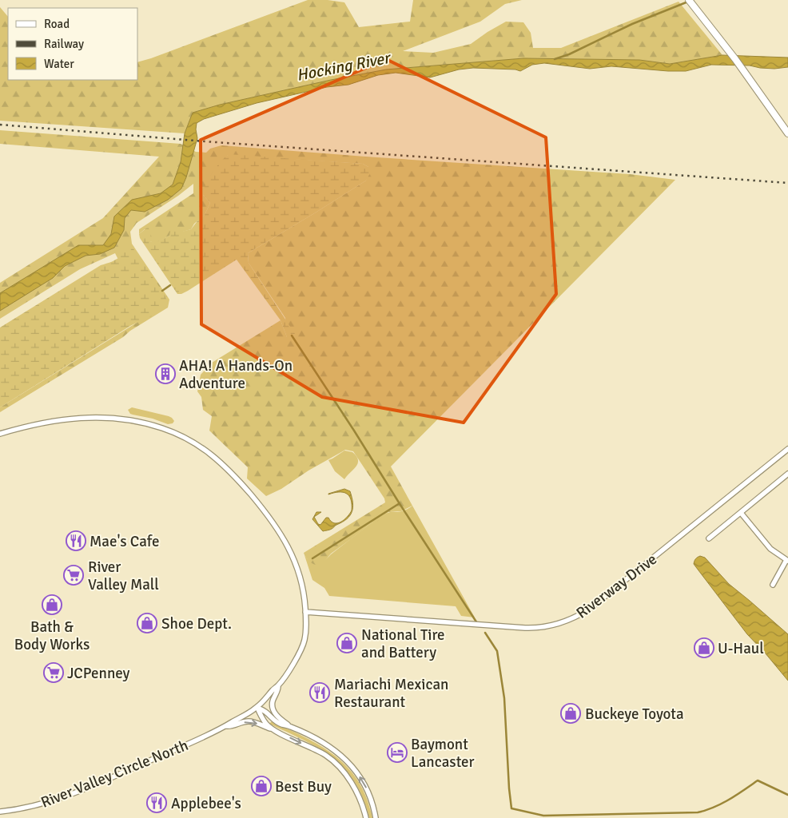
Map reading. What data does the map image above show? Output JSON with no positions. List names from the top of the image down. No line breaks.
{"streets":{"street":["Riverway Drive","River Valley Circle North"]},"water":["Hocking River"],"places":{"building":["AHA! A Hands-On Adventure"],"restaurant":["Mae's Cafe","Mariachi Mexican Restaurant","Applebee's"],"supermarket":["River Valley Mall","JCPenney"],"shop":["Bath & Body Works","Shoe Dept.","National Tire and Battery","U-Haul","Buckeye Toyota","Best Buy"],"hotel":["Baymont Lancaster"]},"legend":["Road","Railway","Water"]}
